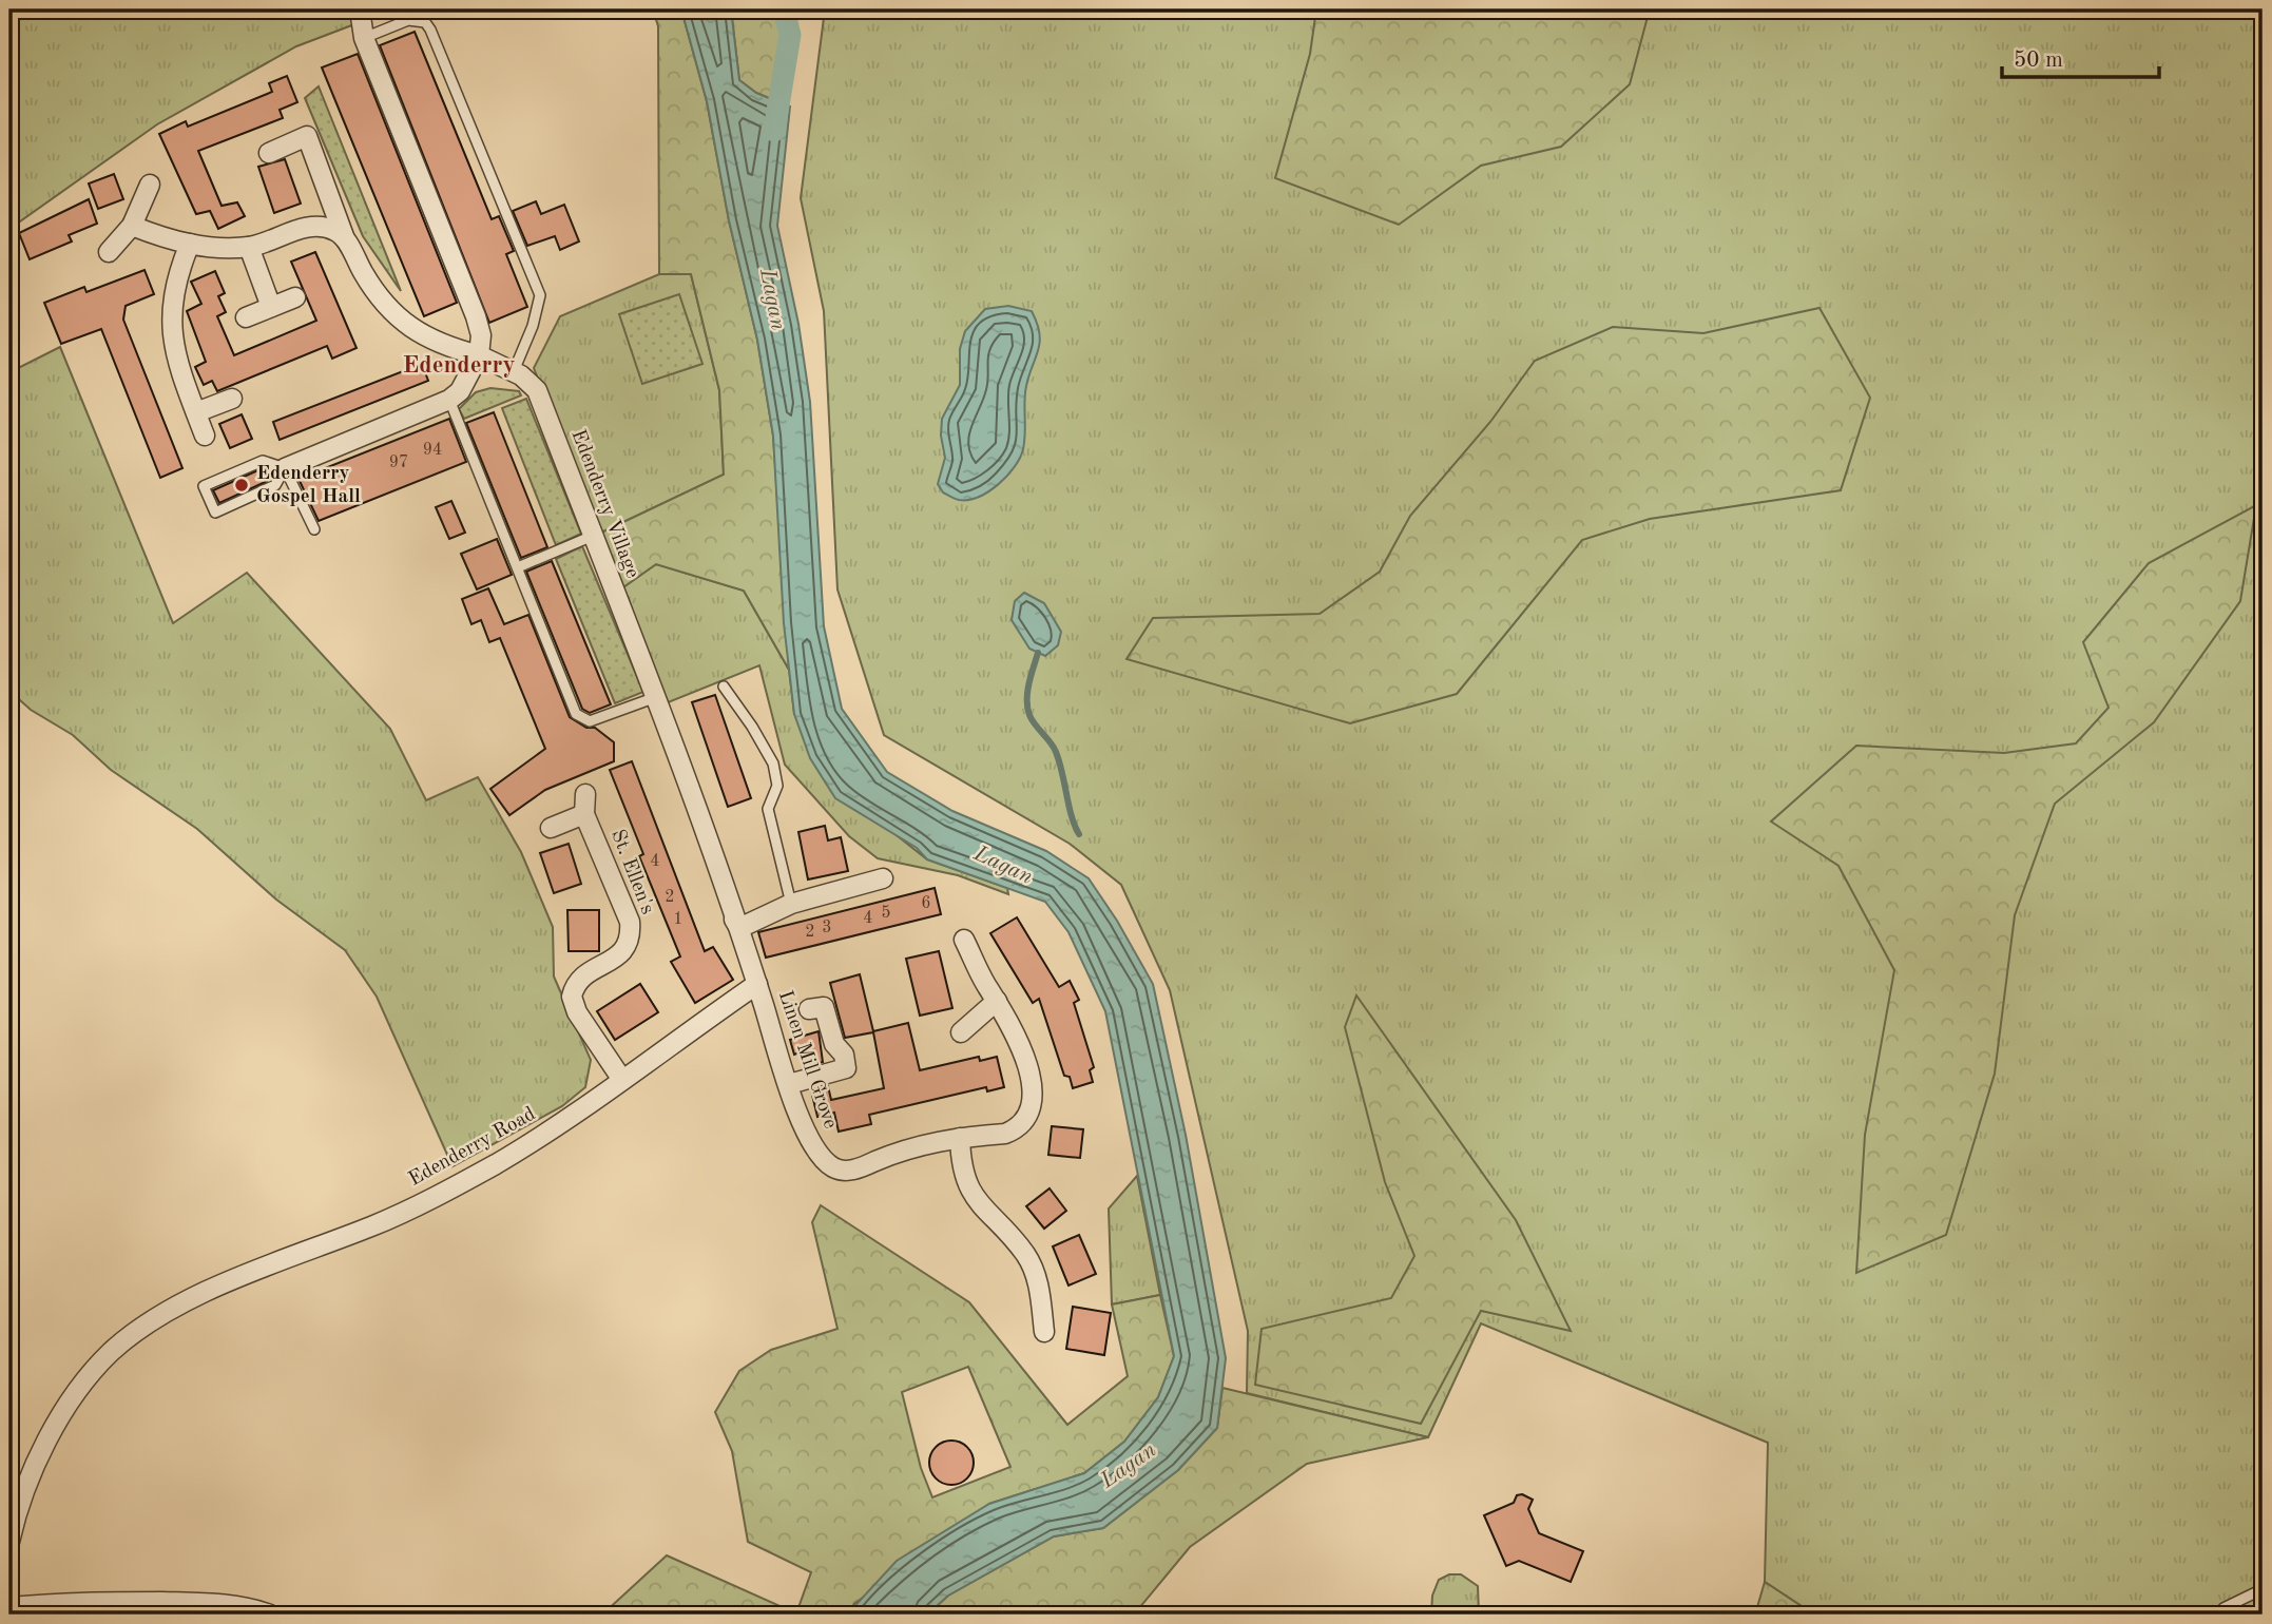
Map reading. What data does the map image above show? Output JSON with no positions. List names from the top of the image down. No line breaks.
{"streets":{"street":["Edenderry Village","St. Ellen's","Linen Mill Grove","Edenderry Road"]},"crossings":[["St. Ellen's","Edenderry Road"],["Linen Mill Grove","Edenderry Road"]],"districts":["Edenderry"],"water":["Lagan"],"places":["Edenderry Gospel Hall"],"house_numbers":["94","97","4","2","6","5","4","1","3","2"],"scale_bar":"50 m"}
